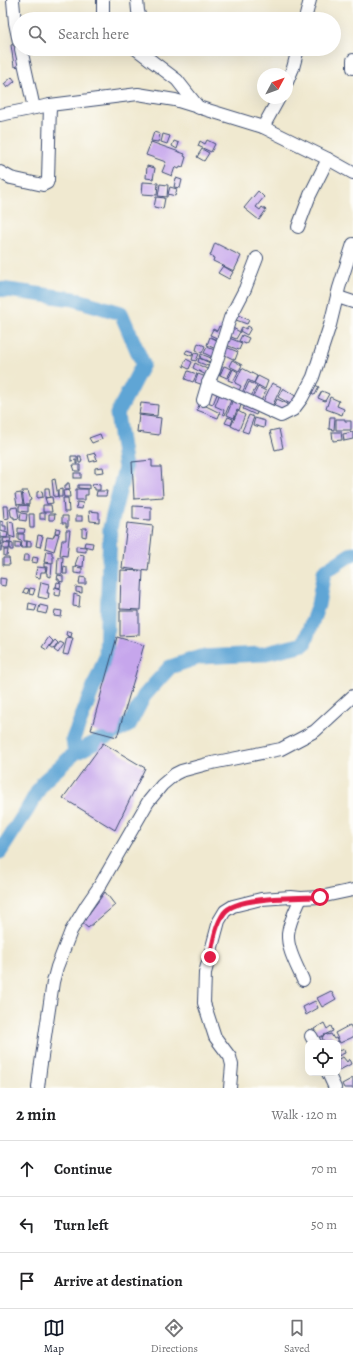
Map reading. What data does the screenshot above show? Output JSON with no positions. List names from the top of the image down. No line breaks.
{"north":"top right","page":{"search":"Search here","heading":["2 min","Walk · 120 m"],"list":[["Continue","70 m"],["Turn left","50 m"],"Arrive at destination"],"nav":["Map","Directions","Saved"]}}
